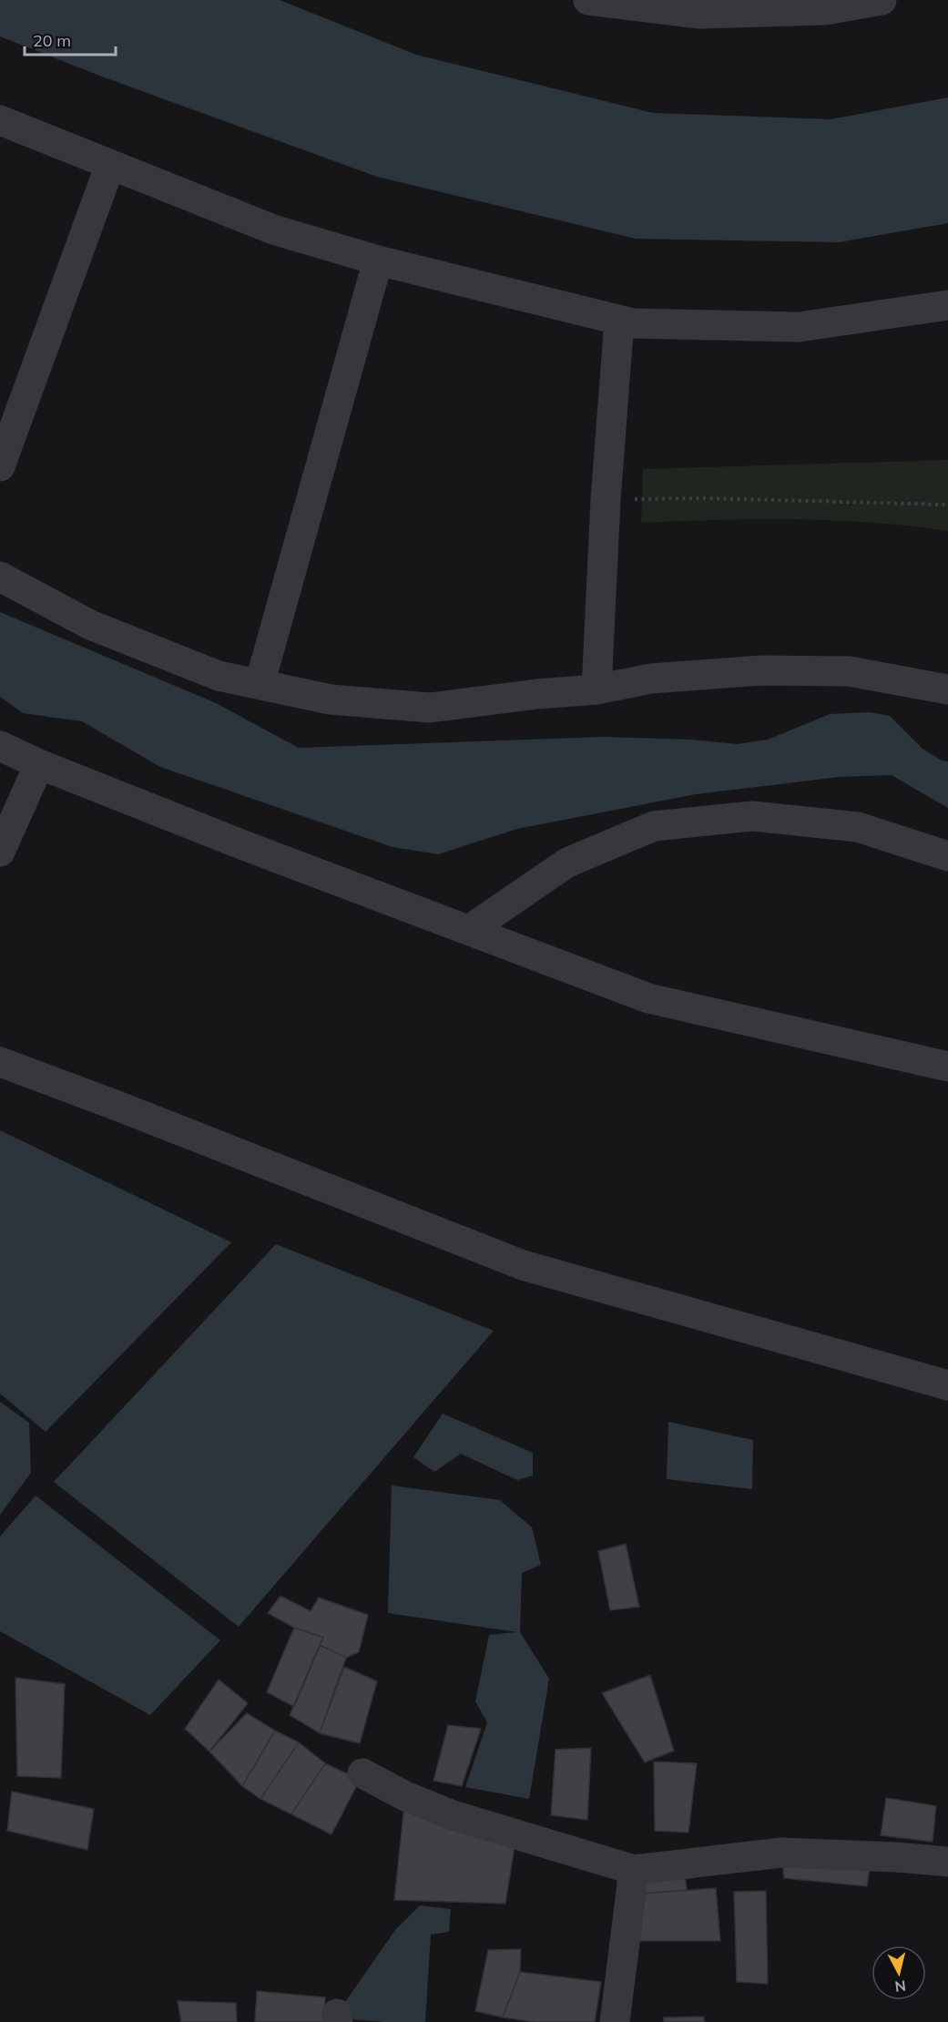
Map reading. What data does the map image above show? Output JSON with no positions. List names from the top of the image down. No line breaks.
{"scale_bar":"20 m","north":"bottom"}
